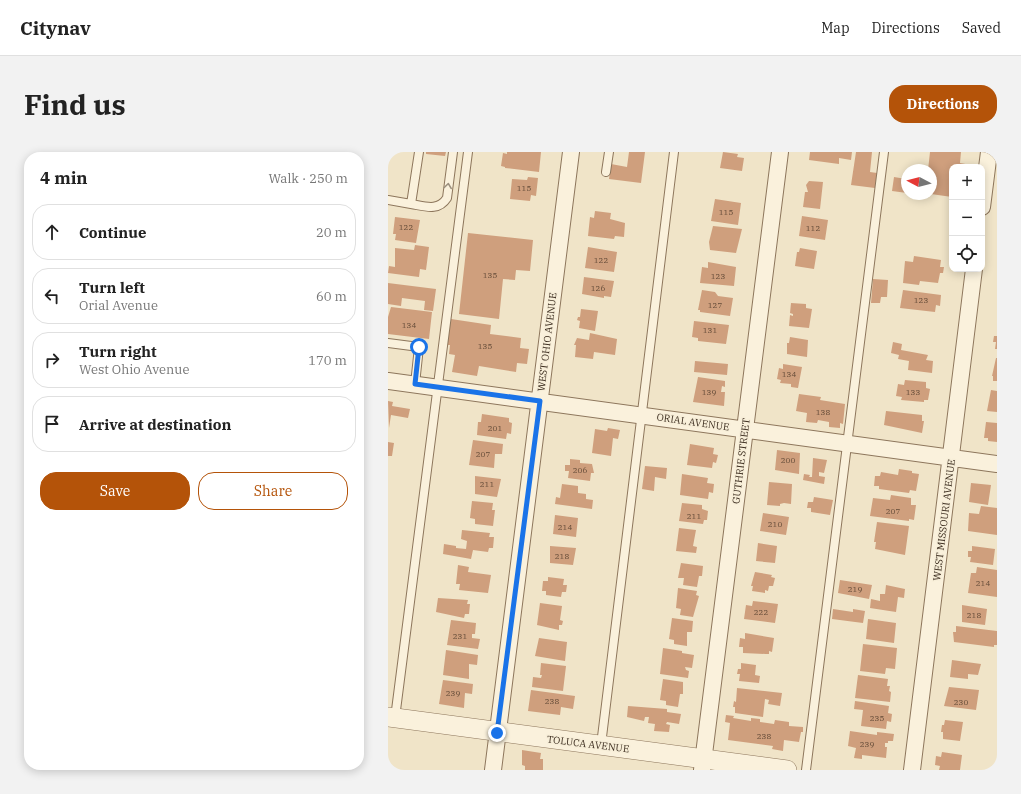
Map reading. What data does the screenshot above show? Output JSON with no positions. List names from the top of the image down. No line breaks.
{"streets":{"street":["WEST OHIO AVENUE","ORIAL AVENUE","GUTHRIE STREET","WEST MISSOURI AVENUE","TOLUCA AVENUE"]},"crossings":[["WEST OHIO AVENUE","ORIAL AVENUE"],["WEST OHIO AVENUE","TOLUCA AVENUE"],["ORIAL AVENUE","GUTHRIE STREET"],["ORIAL AVENUE","WEST MISSOURI AVENUE"],["GUTHRIE STREET","TOLUCA AVENUE"]],"house_numbers":["115","115","122","112","122","135","123","126","123","127","134","131","135","134","139","133","138","201","207","200","206","211","207","211","210","214","218","214","219","222","218","231","239","238","230","235","238","239"],"north":"left","page":{"header":"Citynav","nav":["Map","Directions","Saved"],"buttons":["Directions",["Save","Share"]],"title":"Find us","heading":["4 min","Walk · 250 m"],"map_buttons":["+","−"],"list":[["Continue","20 m"],["Turn left","Orial Avenue","60 m"],["Turn right","West Ohio Avenue","170 m"],"Arrive at destination"]}}
